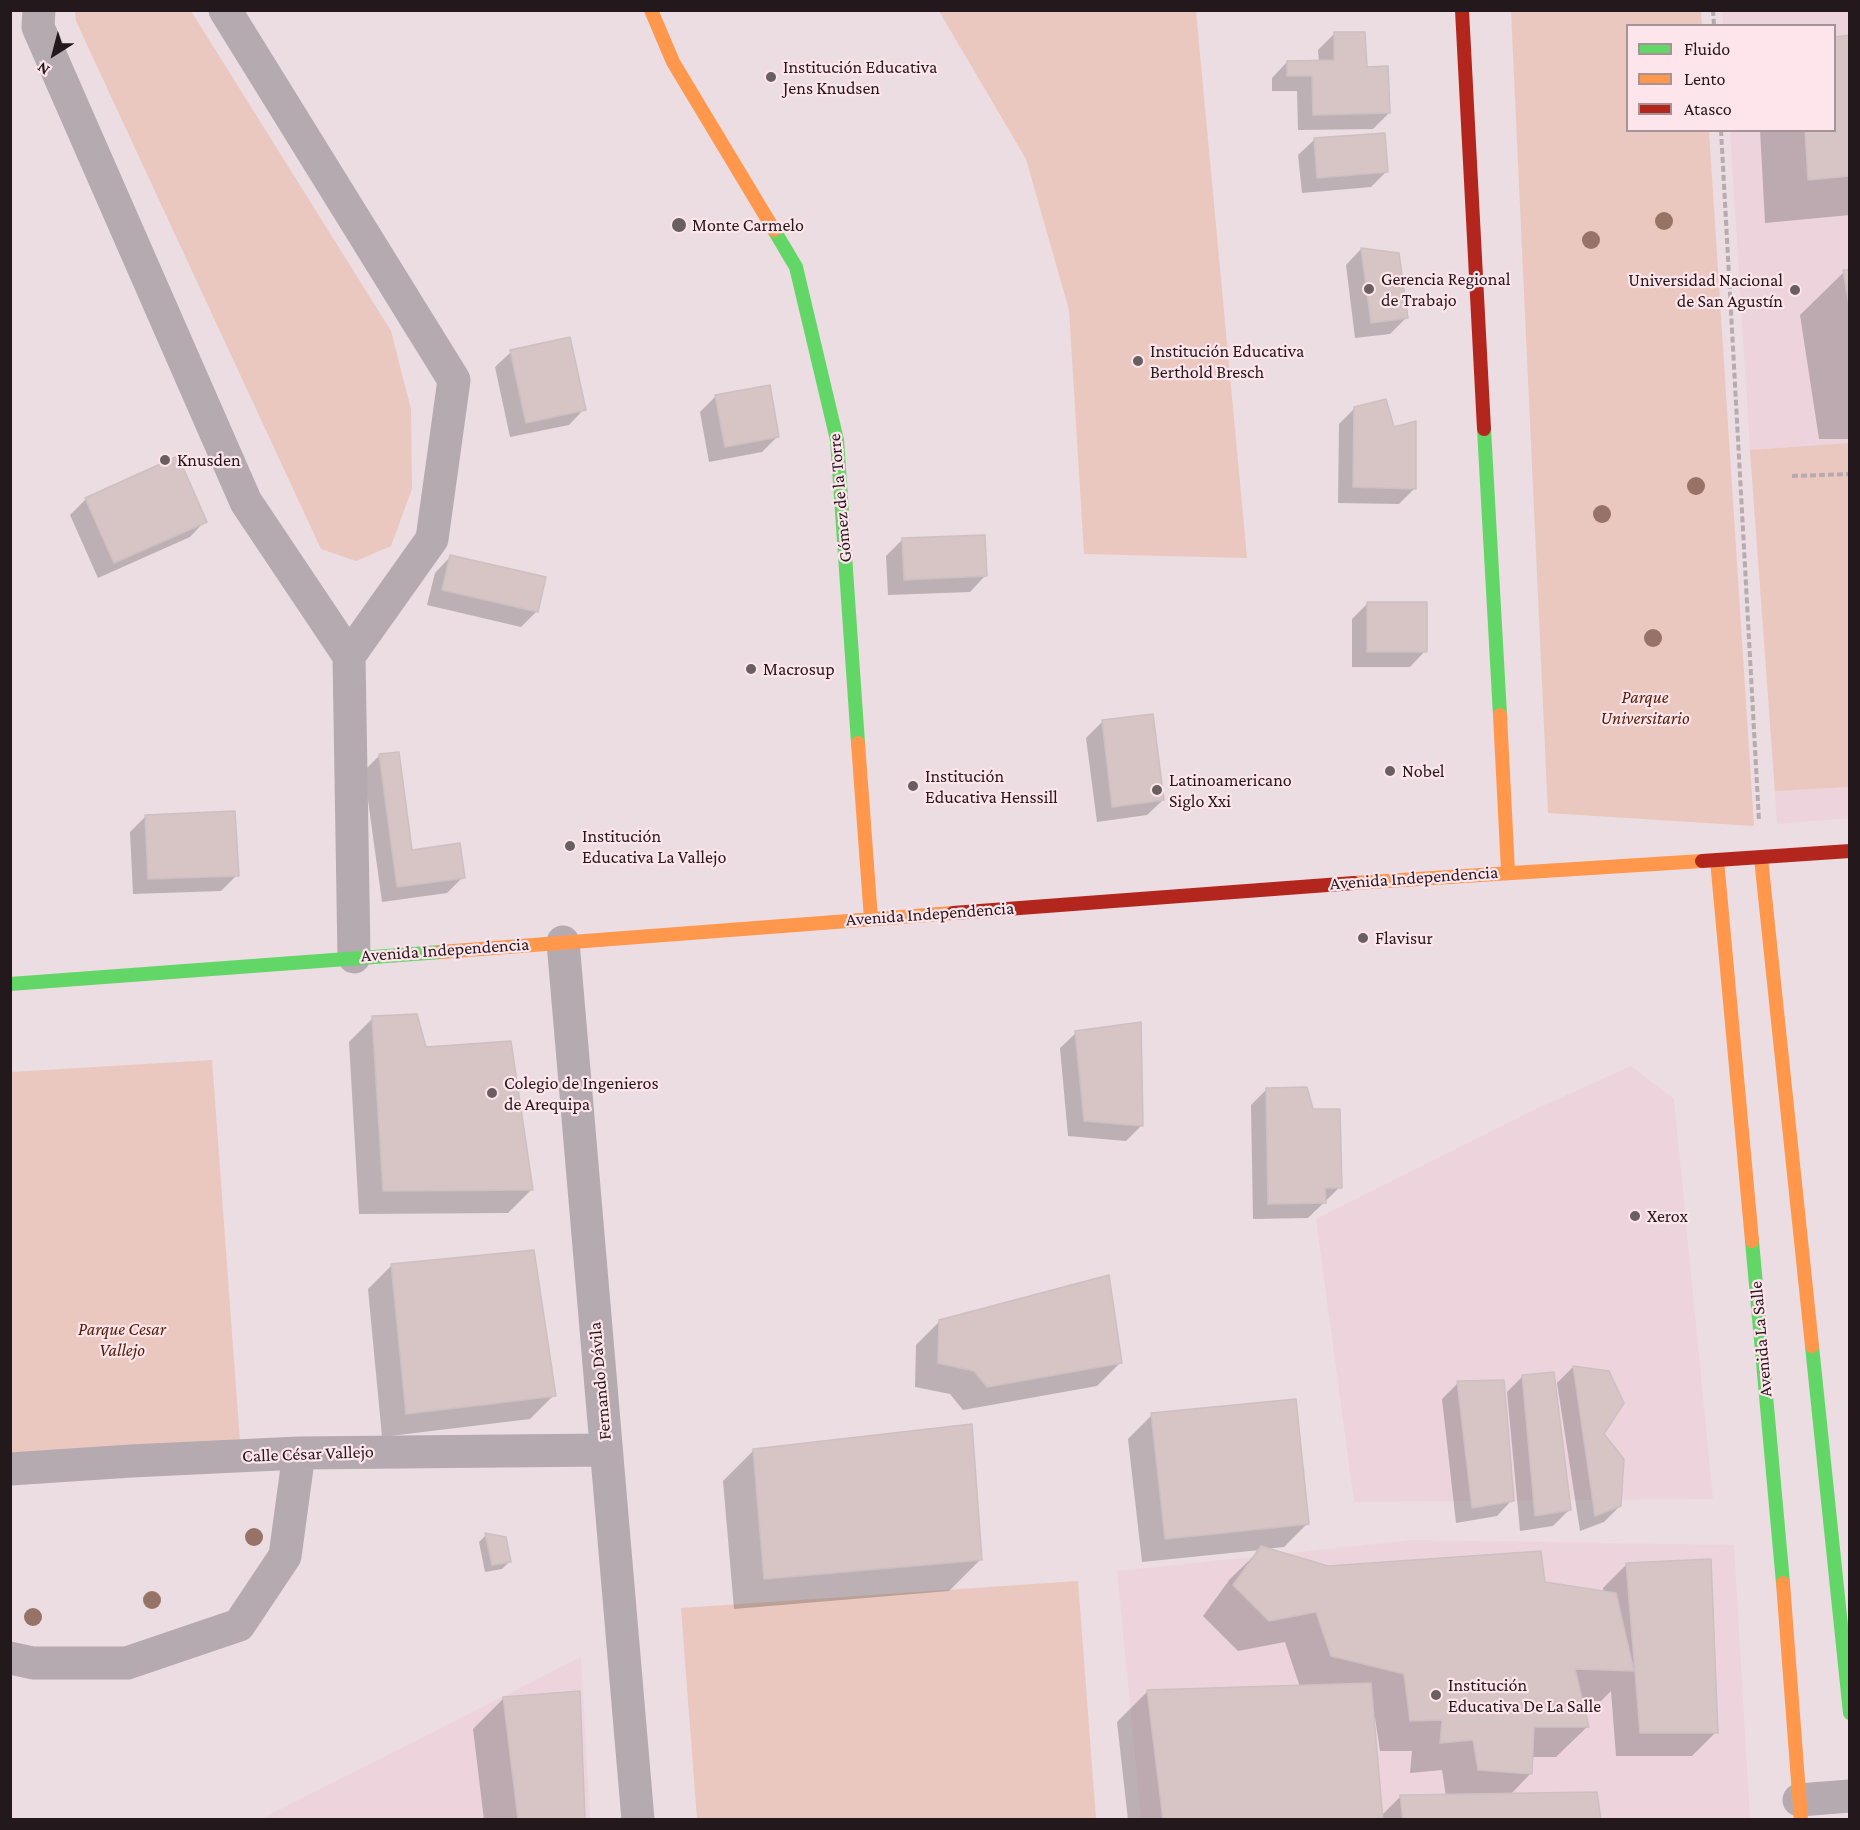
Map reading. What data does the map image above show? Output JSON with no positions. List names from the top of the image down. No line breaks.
{"streets":{"street":["Gómez de la Torre","Avenida Independencia","Avenida La Salle","Fernando Dávila","Calle César Vallejo"]},"crossings":[["Gómez de la Torre","Avenida Independencia"],["Avenida Independencia","Avenida La Salle"],["Avenida Independencia","Fernando Dávila"],["Fernando Dávila","Calle César Vallejo"]],"parks":["Parque Universitario","Parque Cesar Vallejo"],"places":["Institución Educativa Jens Knudsen","Monte Carmelo","Gerencia Regional de Trabajo","Universidad Nacional de San Agustín","Institución Educativa Berthold Bresch","Knusden","Macrosup","Nobel","Institución Educativa Henssill","Latinoamericano Siglo Xxi","Institución Educativa La Vallejo","Flavisur","Colegio de Ingenieros de Arequipa","Xerox","Institución Educativa De La Salle"],"legend":["Fluido","Lento","Atasco"],"north":"bottom left"}
